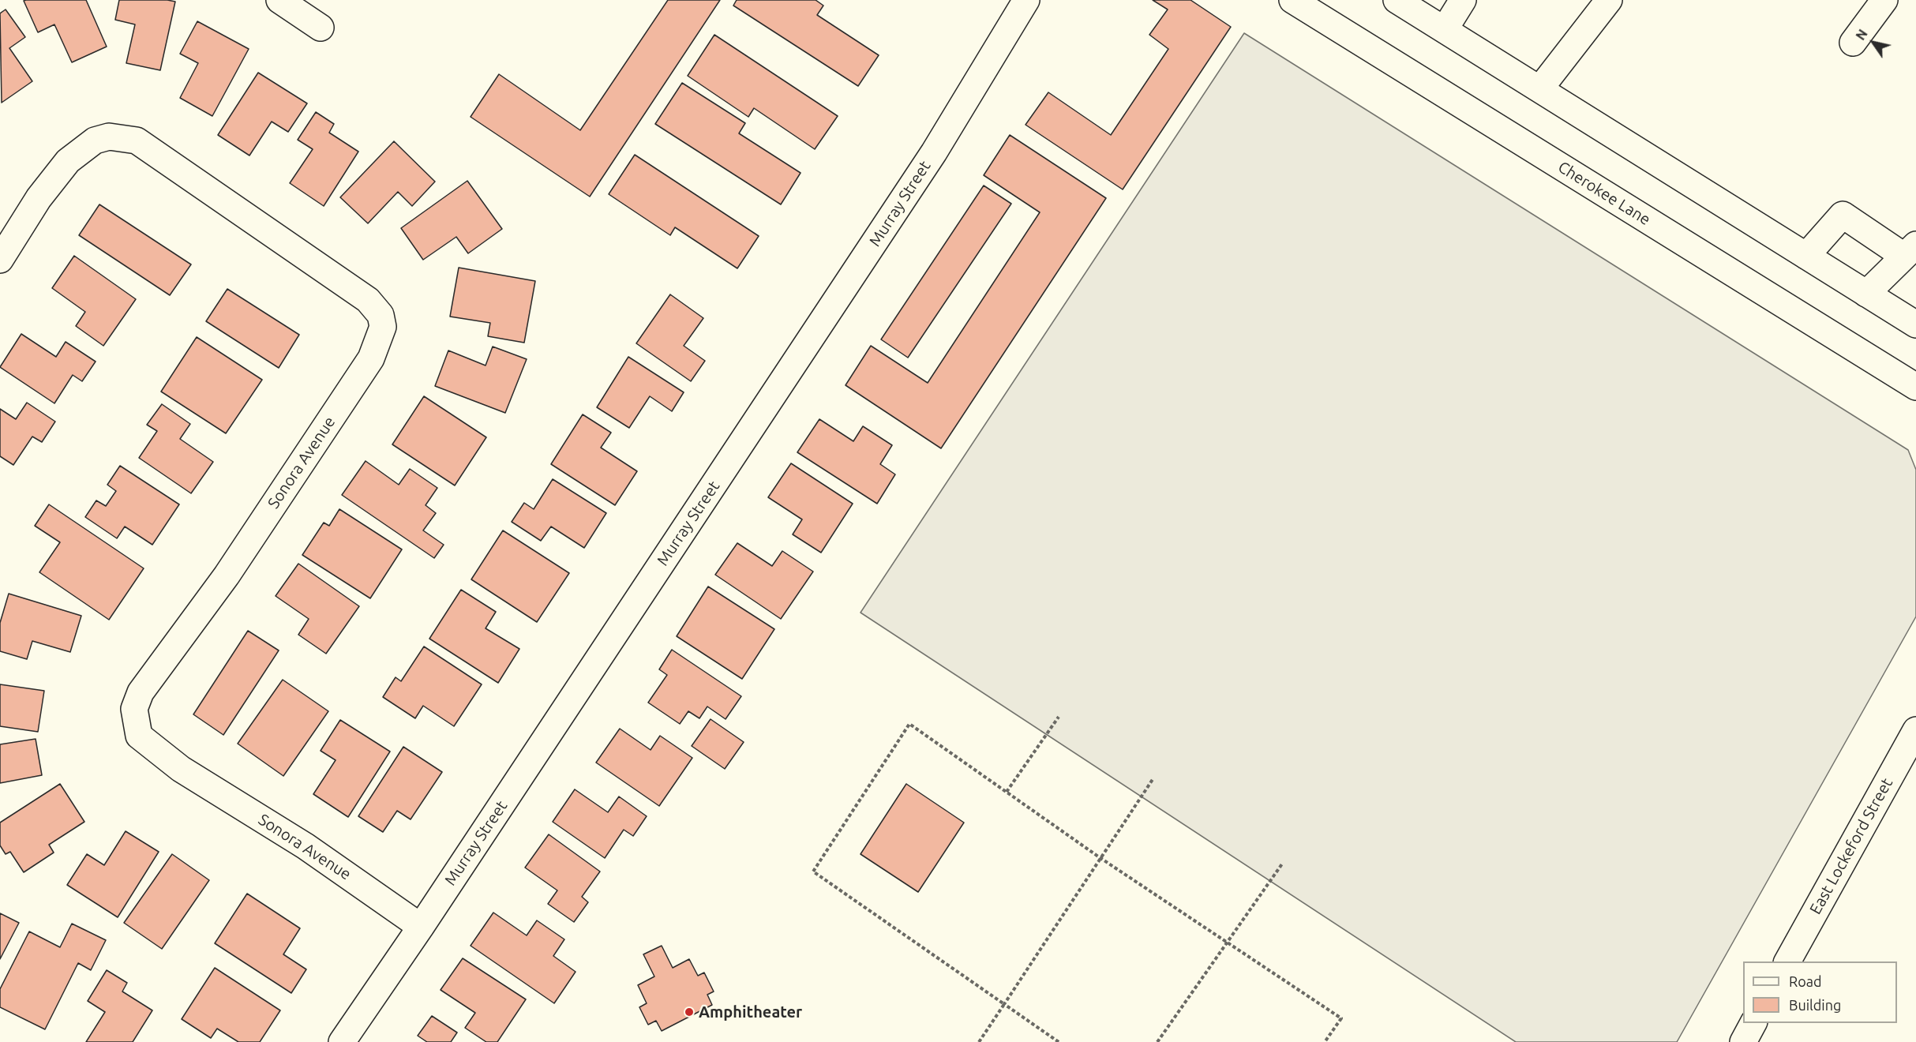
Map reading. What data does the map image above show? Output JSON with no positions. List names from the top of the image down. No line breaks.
{"streets":{"street":["Cherokee Lane","Murray Street","Sonora Avenue","East Lockeford Street"]},"crossings":[["Murray Street","Sonora Avenue"]],"places":["Amphitheater"],"legend":["Road","Building"],"north":"top left"}
